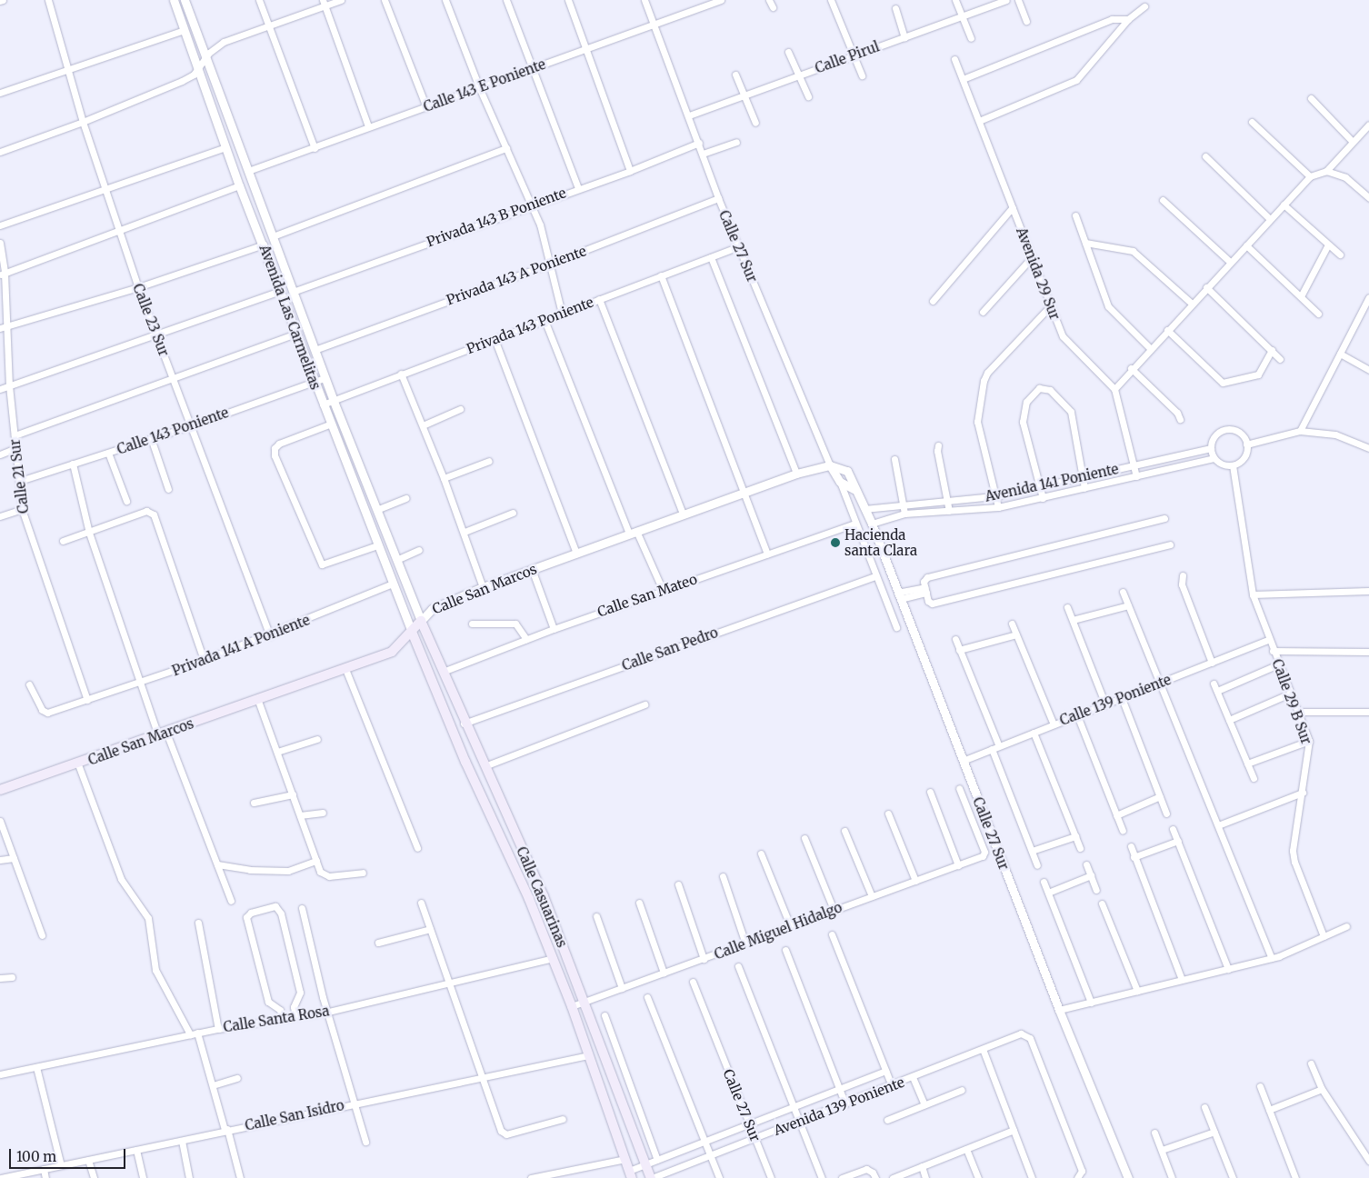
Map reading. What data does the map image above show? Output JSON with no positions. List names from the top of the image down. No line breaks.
{"streets":{"main road":["Calle San Marcos","Calle Casuarinas"],"street":["Calle Pirul","Calle 143 E Poniente","Privada 143 B Poniente","Calle 27 Sur","Avenida 29 Sur","Privada 143 A Poniente","Avenida Las Carmelitas","Calle 23 Sur","Privada 143 Poniente","Calle 143 Poniente","Calle 21 Sur","Avenida 141 Poniente","Calle San Mateo","Privada 141 A Poniente","Calle San Pedro","Calle 139 Poniente","Calle 29 B Sur","Calle Miguel Hidalgo","Calle Santa Rosa","Avenida 139 Poniente","Calle San Isidro"]},"crossings":[["Calle Pirul","Calle 27 Sur"],["Calle 143 E Poniente","Calle 27 Sur"],["Calle 143 E Poniente","Avenida Las Carmelitas"],["Privada 143 B Poniente","Calle 27 Sur"],["Privada 143 B Poniente","Avenida Las Carmelitas"],["Calle 27 Sur","Privada 143 A Poniente"],["Calle 27 Sur","Privada 143 Poniente"],["Calle 27 Sur","Avenida 141 Poniente"],["Calle 27 Sur","Calle San Marcos"],["Calle 27 Sur","Calle 139 Poniente"],["Calle 27 Sur","Avenida 139 Poniente"],["Privada 143 A Poniente","Avenida Las Carmelitas"],["Avenida Las Carmelitas","Privada 143 Poniente"],["Avenida Las Carmelitas","Calle 143 Poniente"],["Avenida Las Carmelitas","Calle San Marcos"],["Avenida Las Carmelitas","Privada 141 A Poniente"],["Avenida Las Carmelitas","Calle Casuarinas"],["Calle 23 Sur","Calle 143 Poniente"],["Calle 23 Sur","Privada 141 A Poniente"],["Calle 143 Poniente","Calle 21 Sur"],["Calle 21 Sur","Privada 141 A Poniente"],["Avenida 141 Poniente","Calle 29 B Sur"],["Calle San Marcos","Calle Casuarinas"],["Calle San Mateo","Calle Casuarinas"],["Calle San Pedro","Calle Casuarinas"],["Calle 139 Poniente","Calle 29 B Sur"],["Calle Casuarinas","Calle Miguel Hidalgo"],["Calle Casuarinas","Calle Santa Rosa"],["Calle Casuarinas","Avenida 139 Poniente"],["Calle Casuarinas","Calle San Isidro"]],"places":["Hacienda santa Clara"],"scale_bar":"100 m"}
